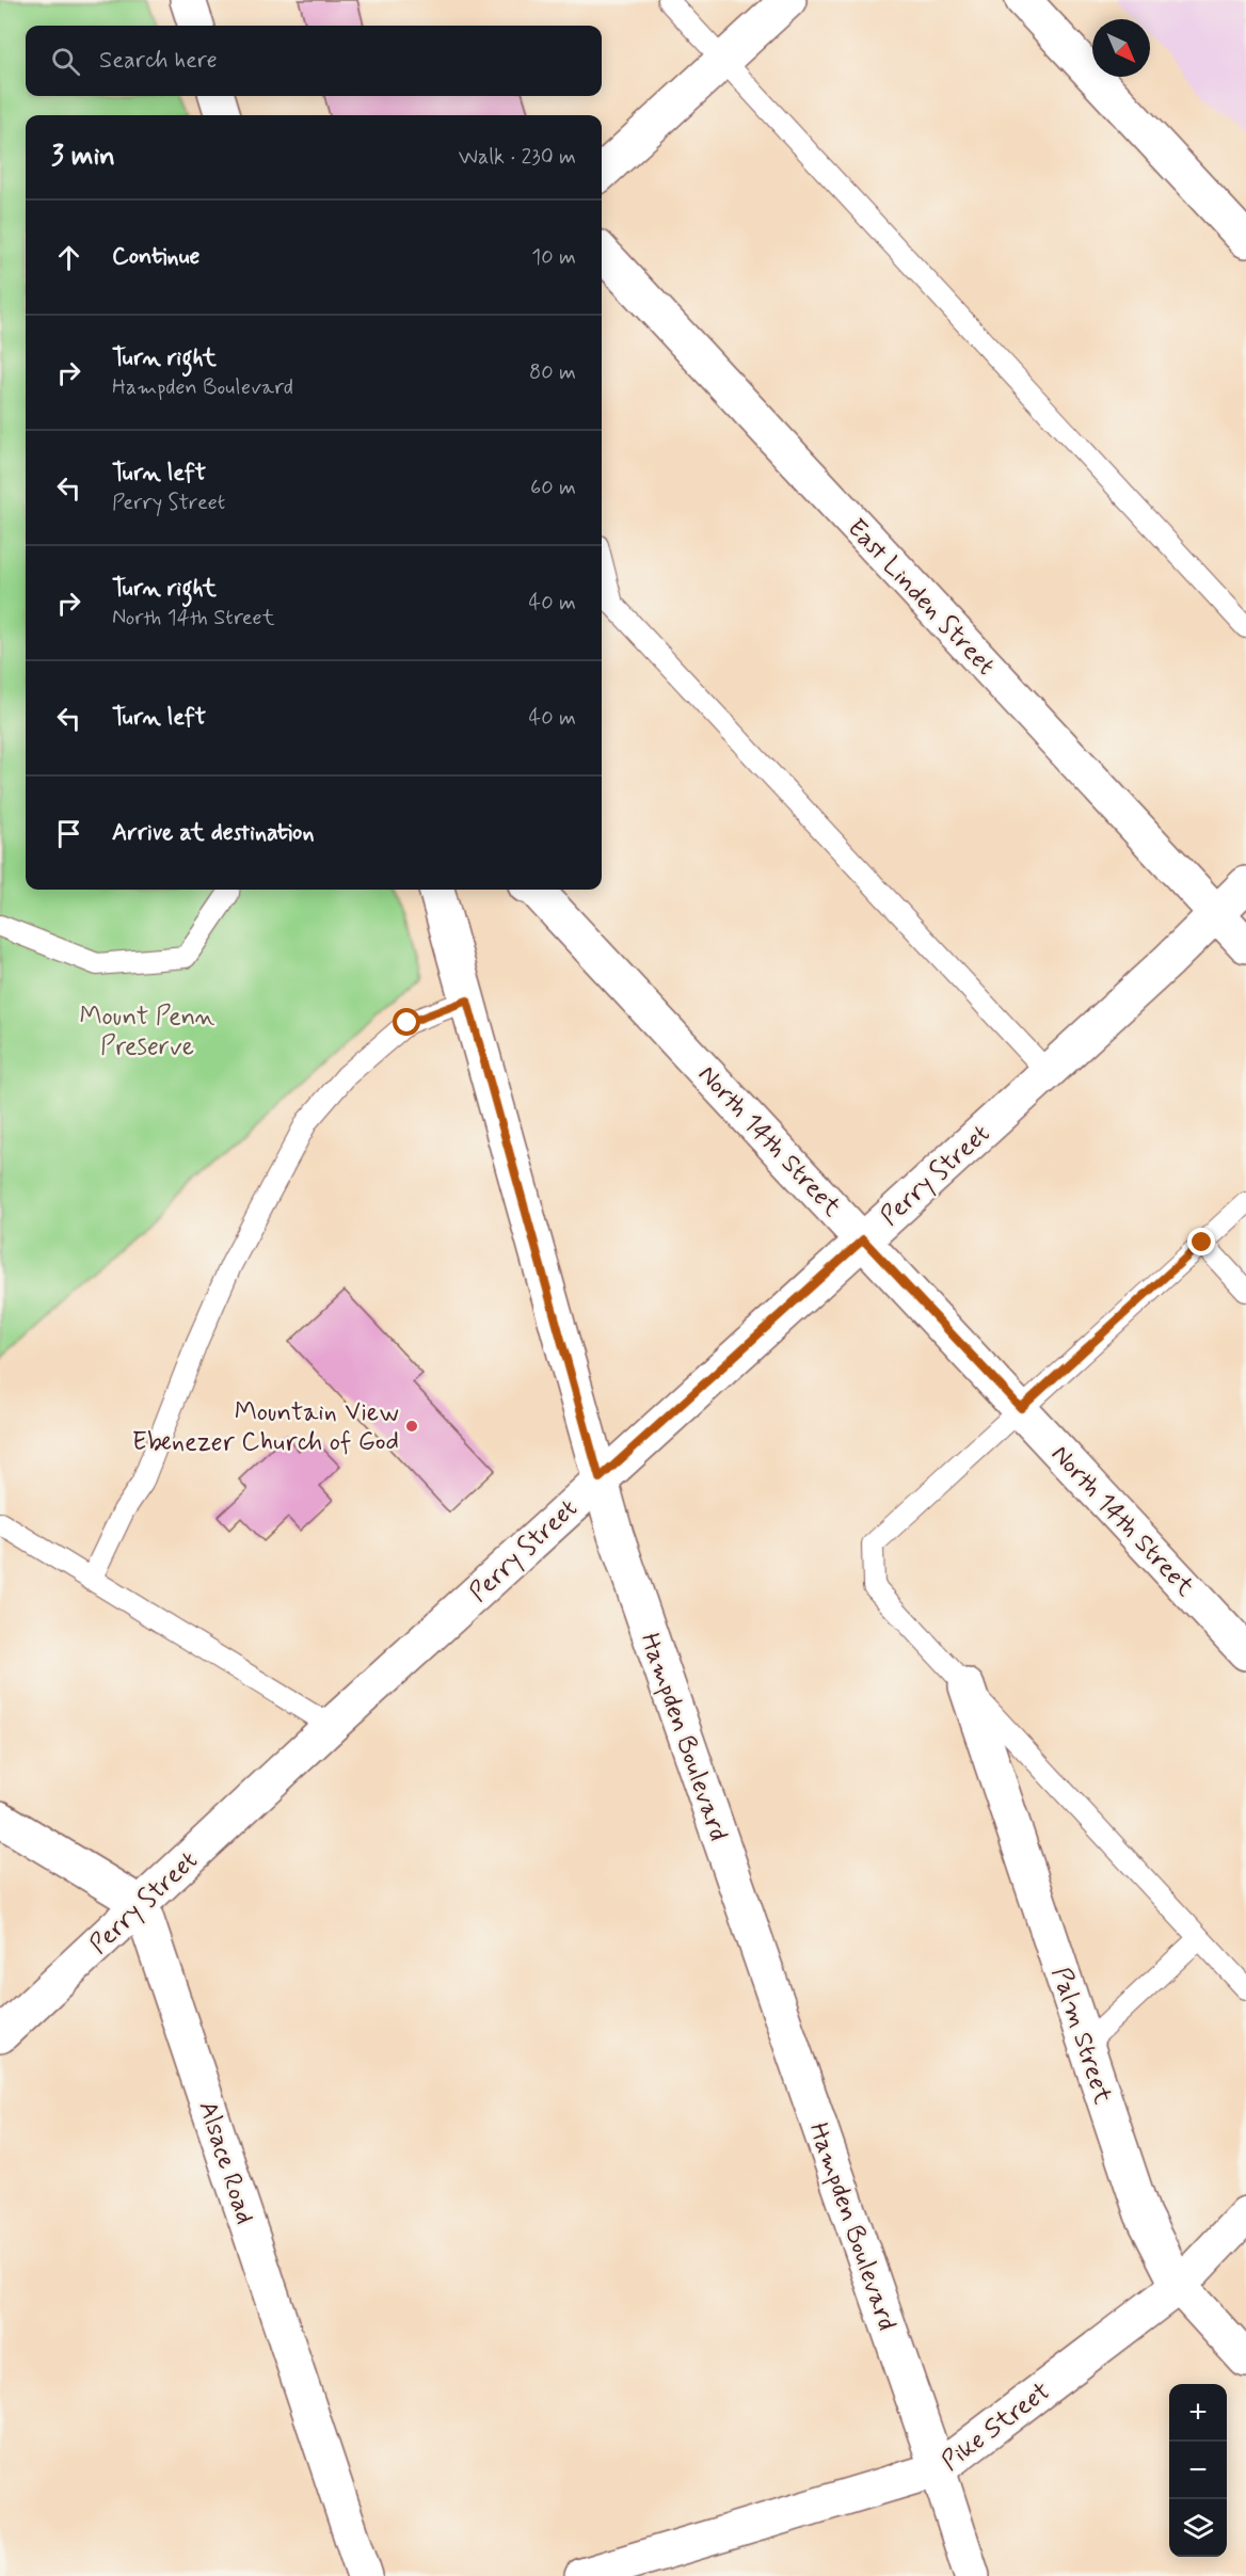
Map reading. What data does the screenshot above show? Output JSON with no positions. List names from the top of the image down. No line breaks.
{"streets":{"street":["East Linden Street","North 14th Street","Perry Street","Hampden Boulevard","Palm Street","Alsace Road","Pike Street"]},"crossings":[["East Linden Street","Perry Street"],["North 14th Street","Perry Street"],["Perry Street","Hampden Boulevard"],["Perry Street","Alsace Road"],["Hampden Boulevard","Pike Street"],["Palm Street","Pike Street"]],"parks":["Mount Penn Preserve"],"places":["Mountain View Ebenezer Church of God"],"north":"bottom right","page":{"search":"Search here","heading":["3 min","Walk · 230 m"],"list":[["Continue","10 m"],["Turn right","Hampden Boulevard","80 m"],["Turn left","Perry Street","60 m"],["Turn right","North 14th Street","40 m"],["Turn left","40 m"],"Arrive at destination"],"map_buttons":["+","−"]}}
